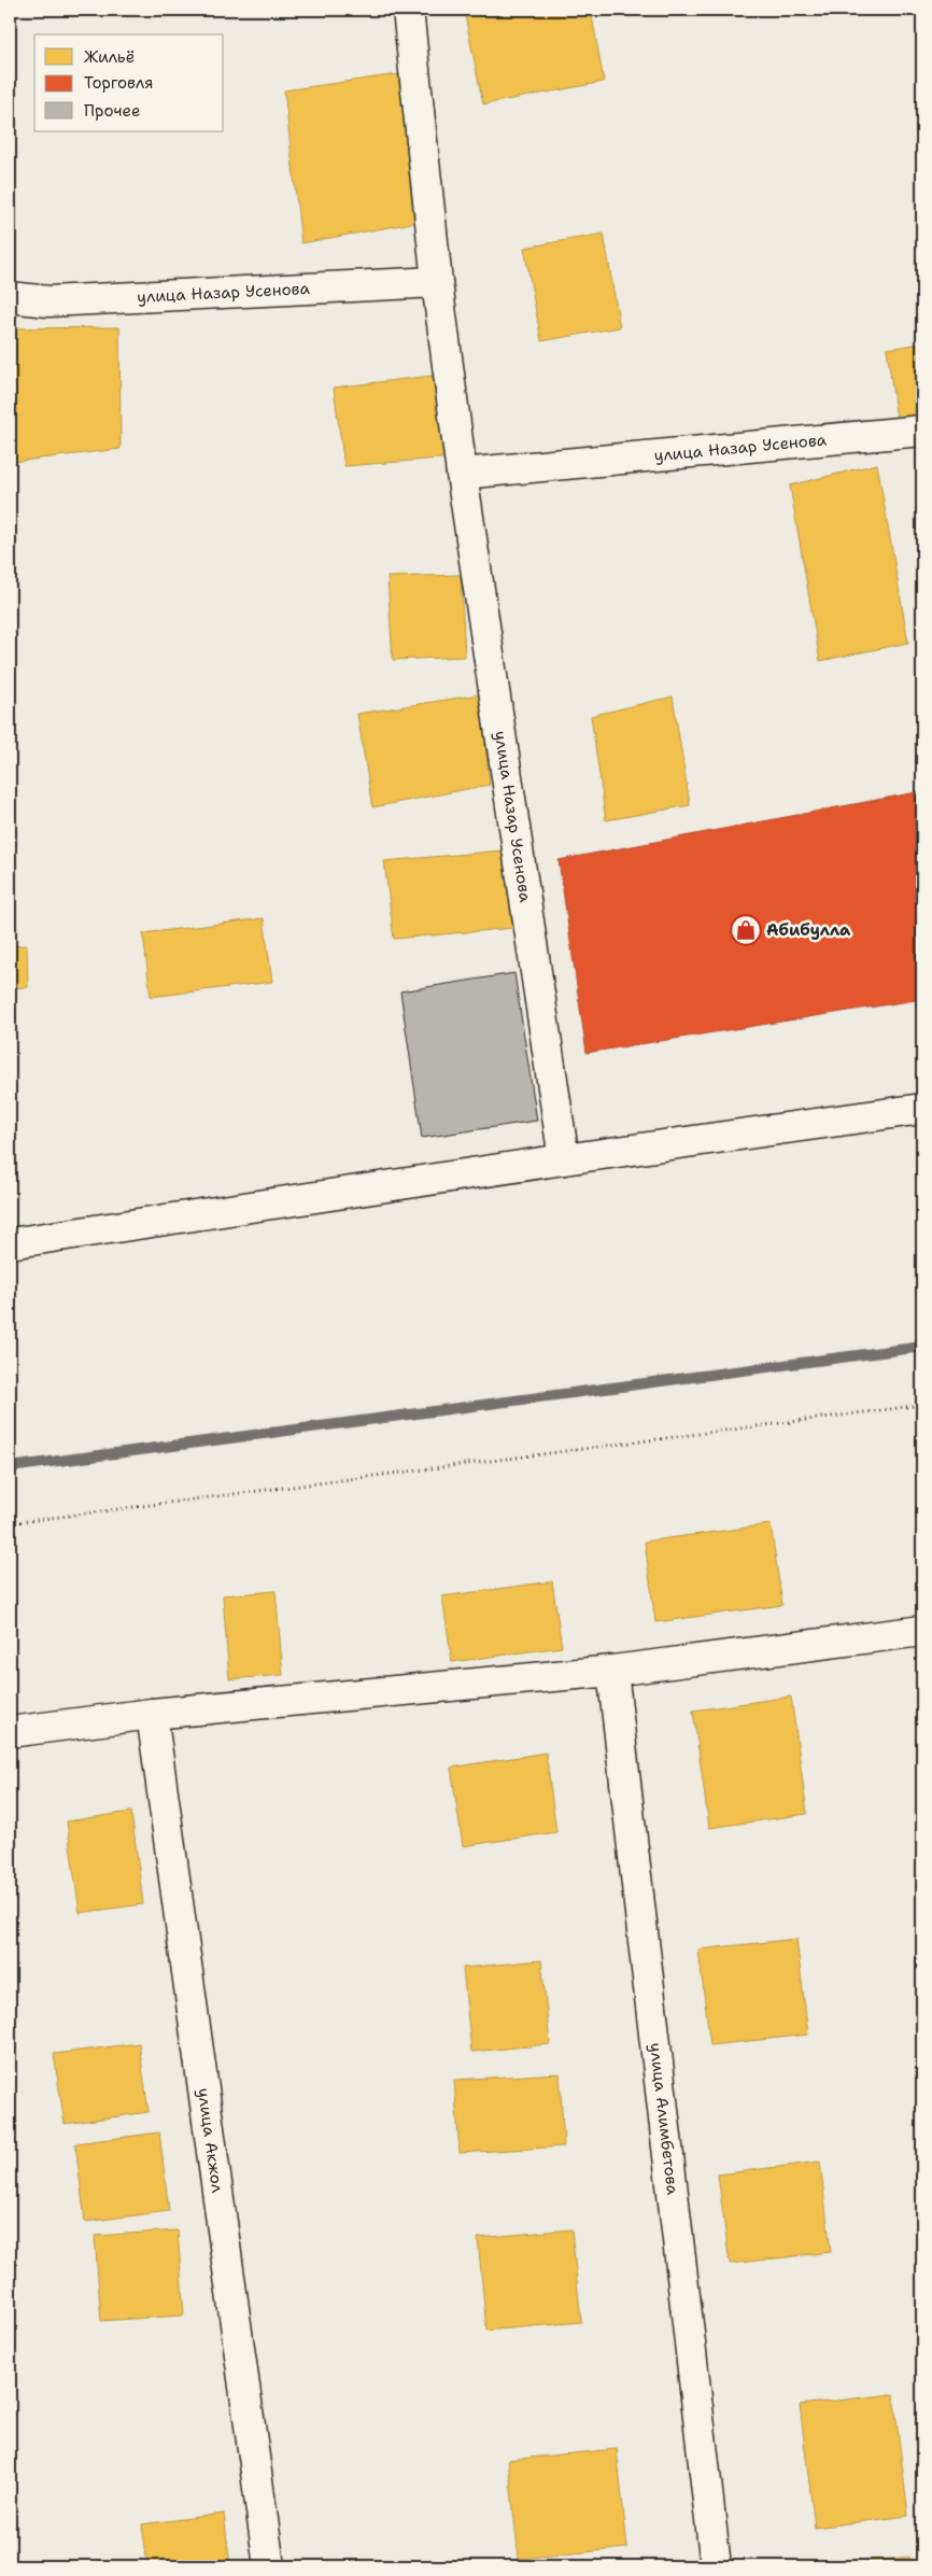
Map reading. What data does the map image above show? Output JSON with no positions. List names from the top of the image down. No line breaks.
{"streets":{"street":["улица Назар Усенова","улица Алимбетова","улица Акжол"]},"places":{"shop":["Абибулла"]},"legend":["Жильё","Торговля","Прочее"]}
